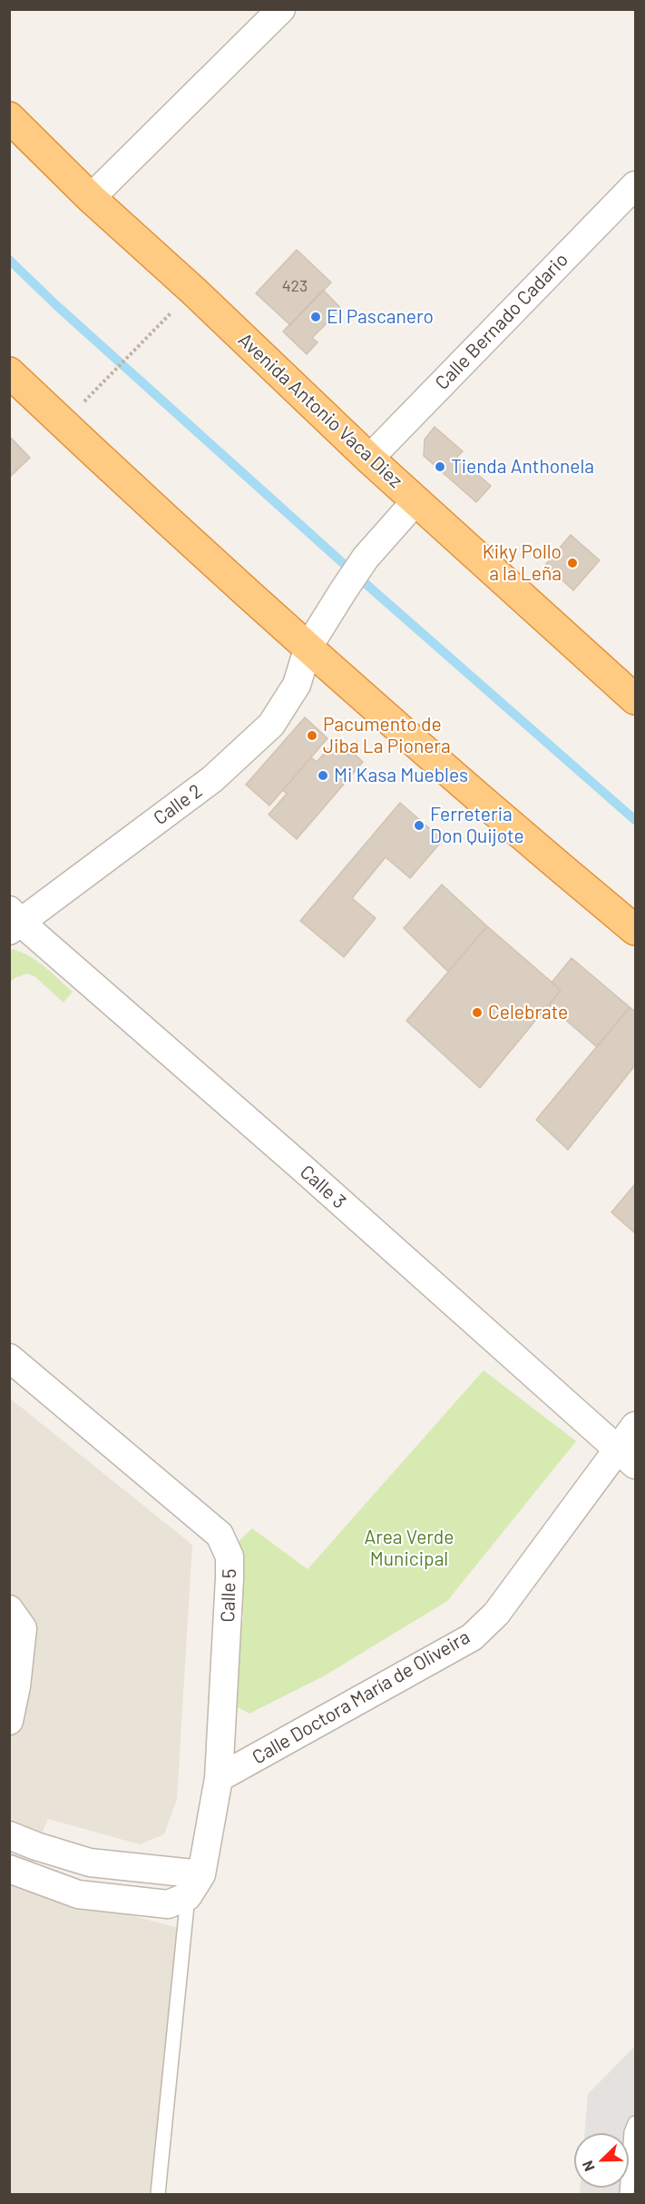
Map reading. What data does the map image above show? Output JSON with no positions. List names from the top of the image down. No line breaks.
{"streets":{"highway":["Avenida Antonio Vaca Diez"],"street":["Calle Bernado Cadario","Calle 2","Calle 3","Calle 5","Calle Doctora María de Oliveira"]},"crossings":[["Calle Bernado Cadario","Avenida Antonio Vaca Diez"],["Avenida Antonio Vaca Diez","Calle 2"],["Calle 2","Calle 3"],["Calle 3","Calle Doctora María de Oliveira"],["Calle 5","Calle Doctora María de Oliveira"]],"parks":["Area Verde Municipal"],"places":["El Pascanero","Tienda Anthonela","Kiky Pollo a la Leña","Pacumento de Jiba La Pionera","Mi Kasa Muebles","Ferreteria Don Quijote","Celebrate"],"house_numbers":["423"],"north":"bottom left"}
